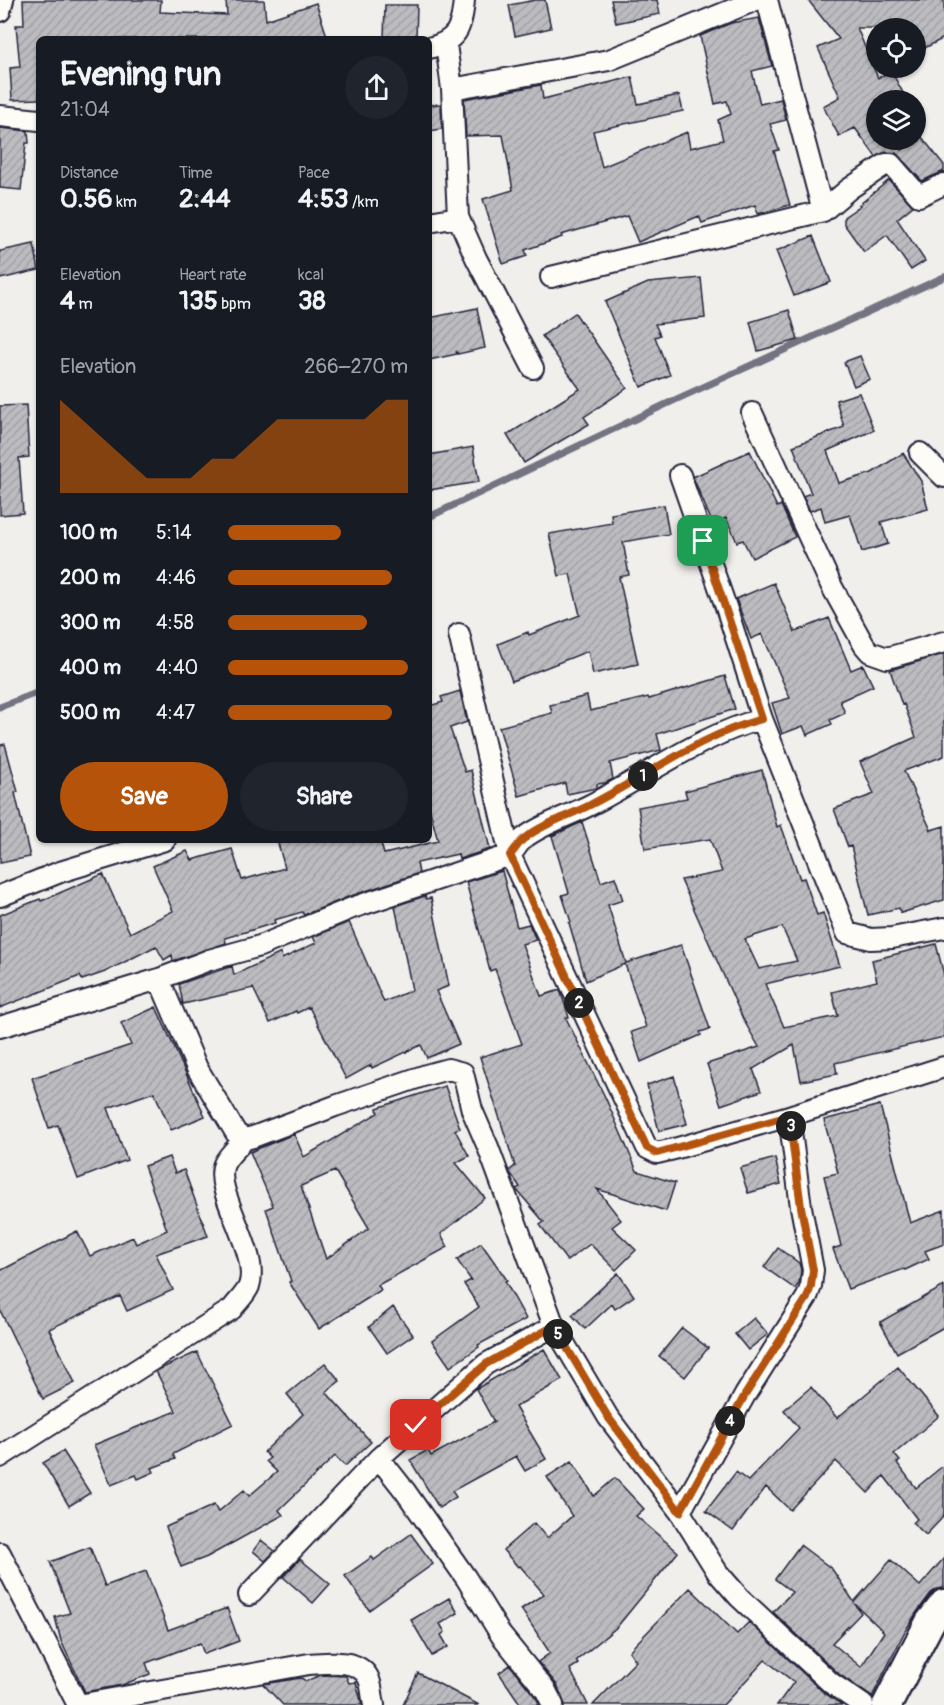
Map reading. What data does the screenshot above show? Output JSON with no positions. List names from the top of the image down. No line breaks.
{"page":{"heading":["Evening run","21:04"],"stats":[["Distance","0.56 km"],["Time","2:44"],["Pace","4:53 /km"],["Elevation","4 m"],["Heart rate","135 bpm"],["kcal","38"]],"chart":["Elevation","266–270 m"],"list":[{"name":"100 m","note":"5:14"},{"name":"200 m","note":"4:46"},{"name":"300 m","note":"4:58"},{"name":"400 m","note":"4:40"},{"name":"500 m","note":"4:47"}],"buttons":["Save","Share"],"pins":["1","2","3","5","4"]}}
